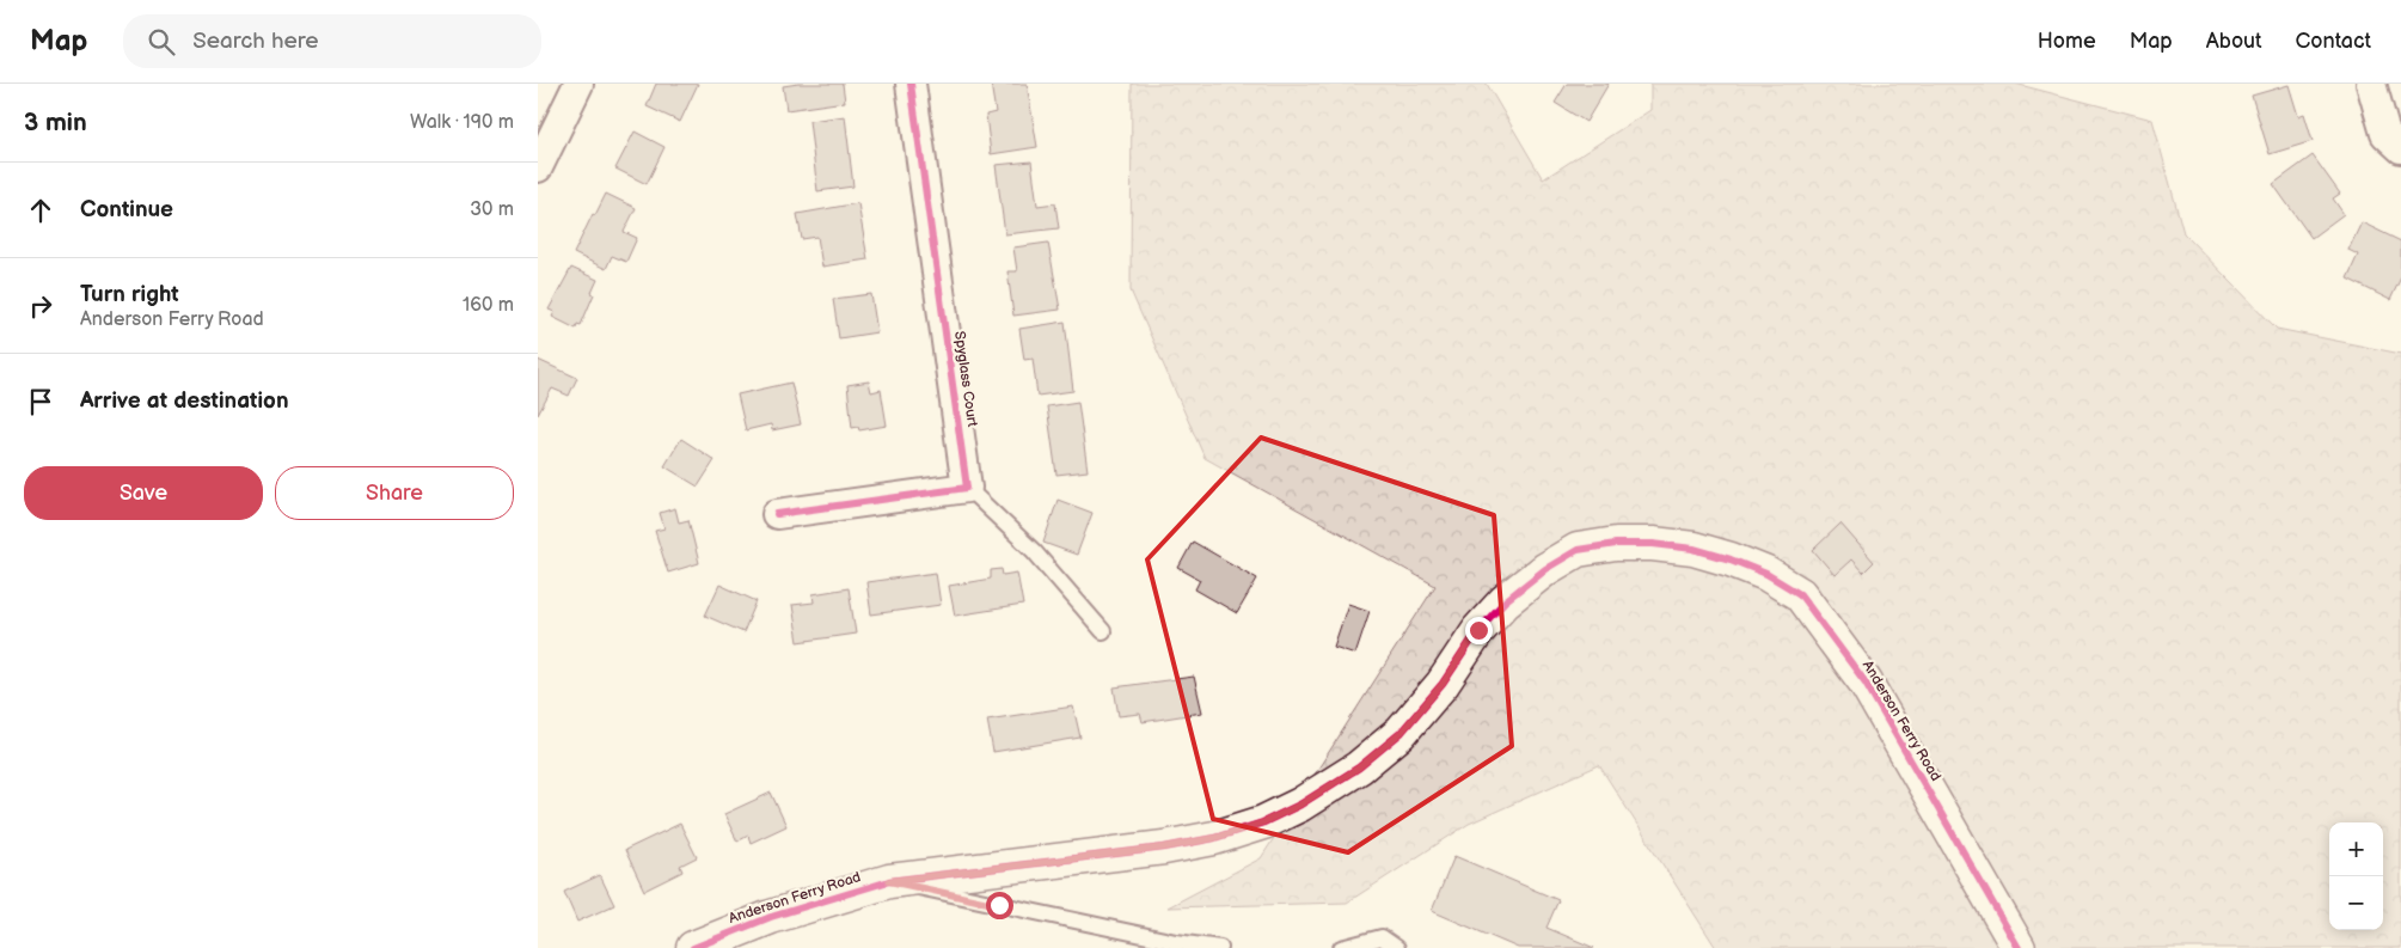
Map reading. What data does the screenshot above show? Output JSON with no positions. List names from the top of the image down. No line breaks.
{"streets":{"street":["Spyglass Court","Anderson Ferry Road"]},"page":{"header":"Map","search":"Search here","nav":["Home","Map","About","Contact"],"heading":["3 min","Walk · 190 m"],"list":[["Continue","30 m"],["Turn right","Anderson Ferry Road","160 m"],"Arrive at destination"],"buttons":["Save","Share"],"map_buttons":["+","−"]}}
